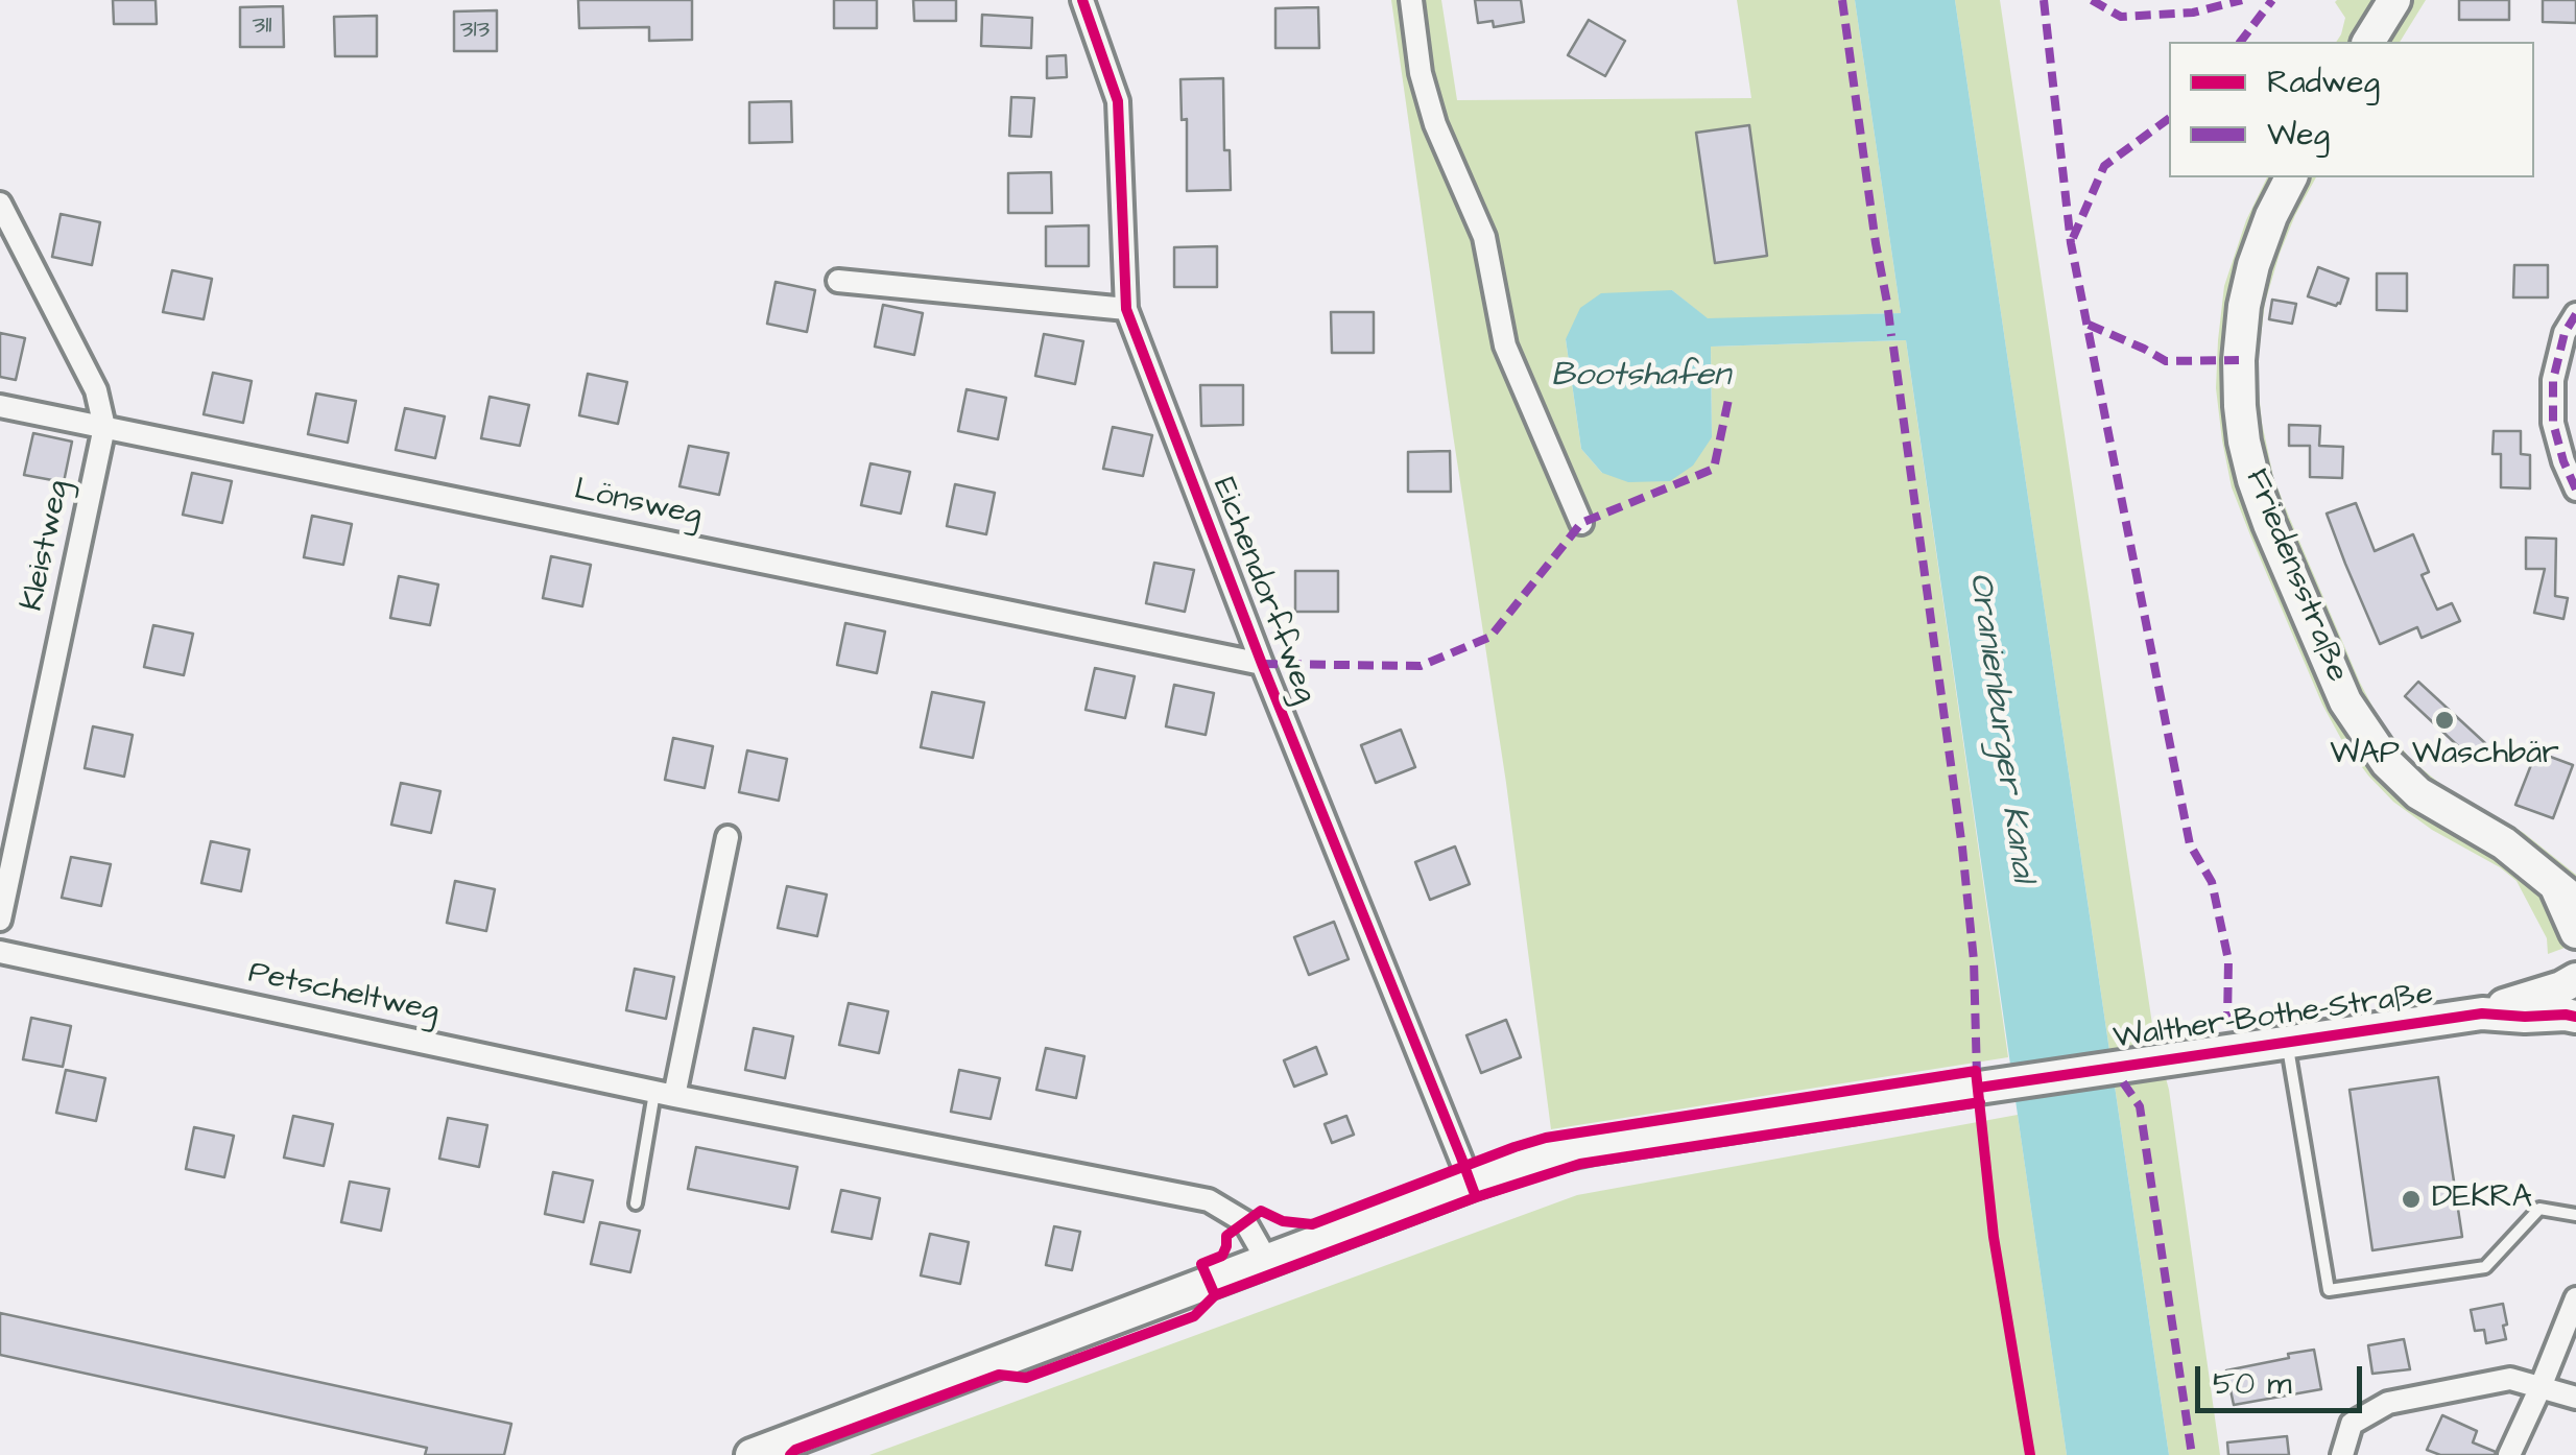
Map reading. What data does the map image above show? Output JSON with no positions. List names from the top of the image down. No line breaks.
{"streets":{"street":["Lönsweg","Kleistweg","Friedensstraße","Eichendorffweg","Petscheltweg","Walther-Bothe-Straße"]},"crossings":[["Lönsweg","Kleistweg"],["Lönsweg","Eichendorffweg"],["Eichendorffweg","Walther-Bothe-Straße"],["Petscheltweg","Walther-Bothe-Straße"]],"water":["Bootshafen","Oranienburger Kanal"],"places":["WAP Waschbär","DEKRA"],"house_numbers":["311","313"],"legend":["Radweg","Weg"],"scale_bar":"50 m"}
